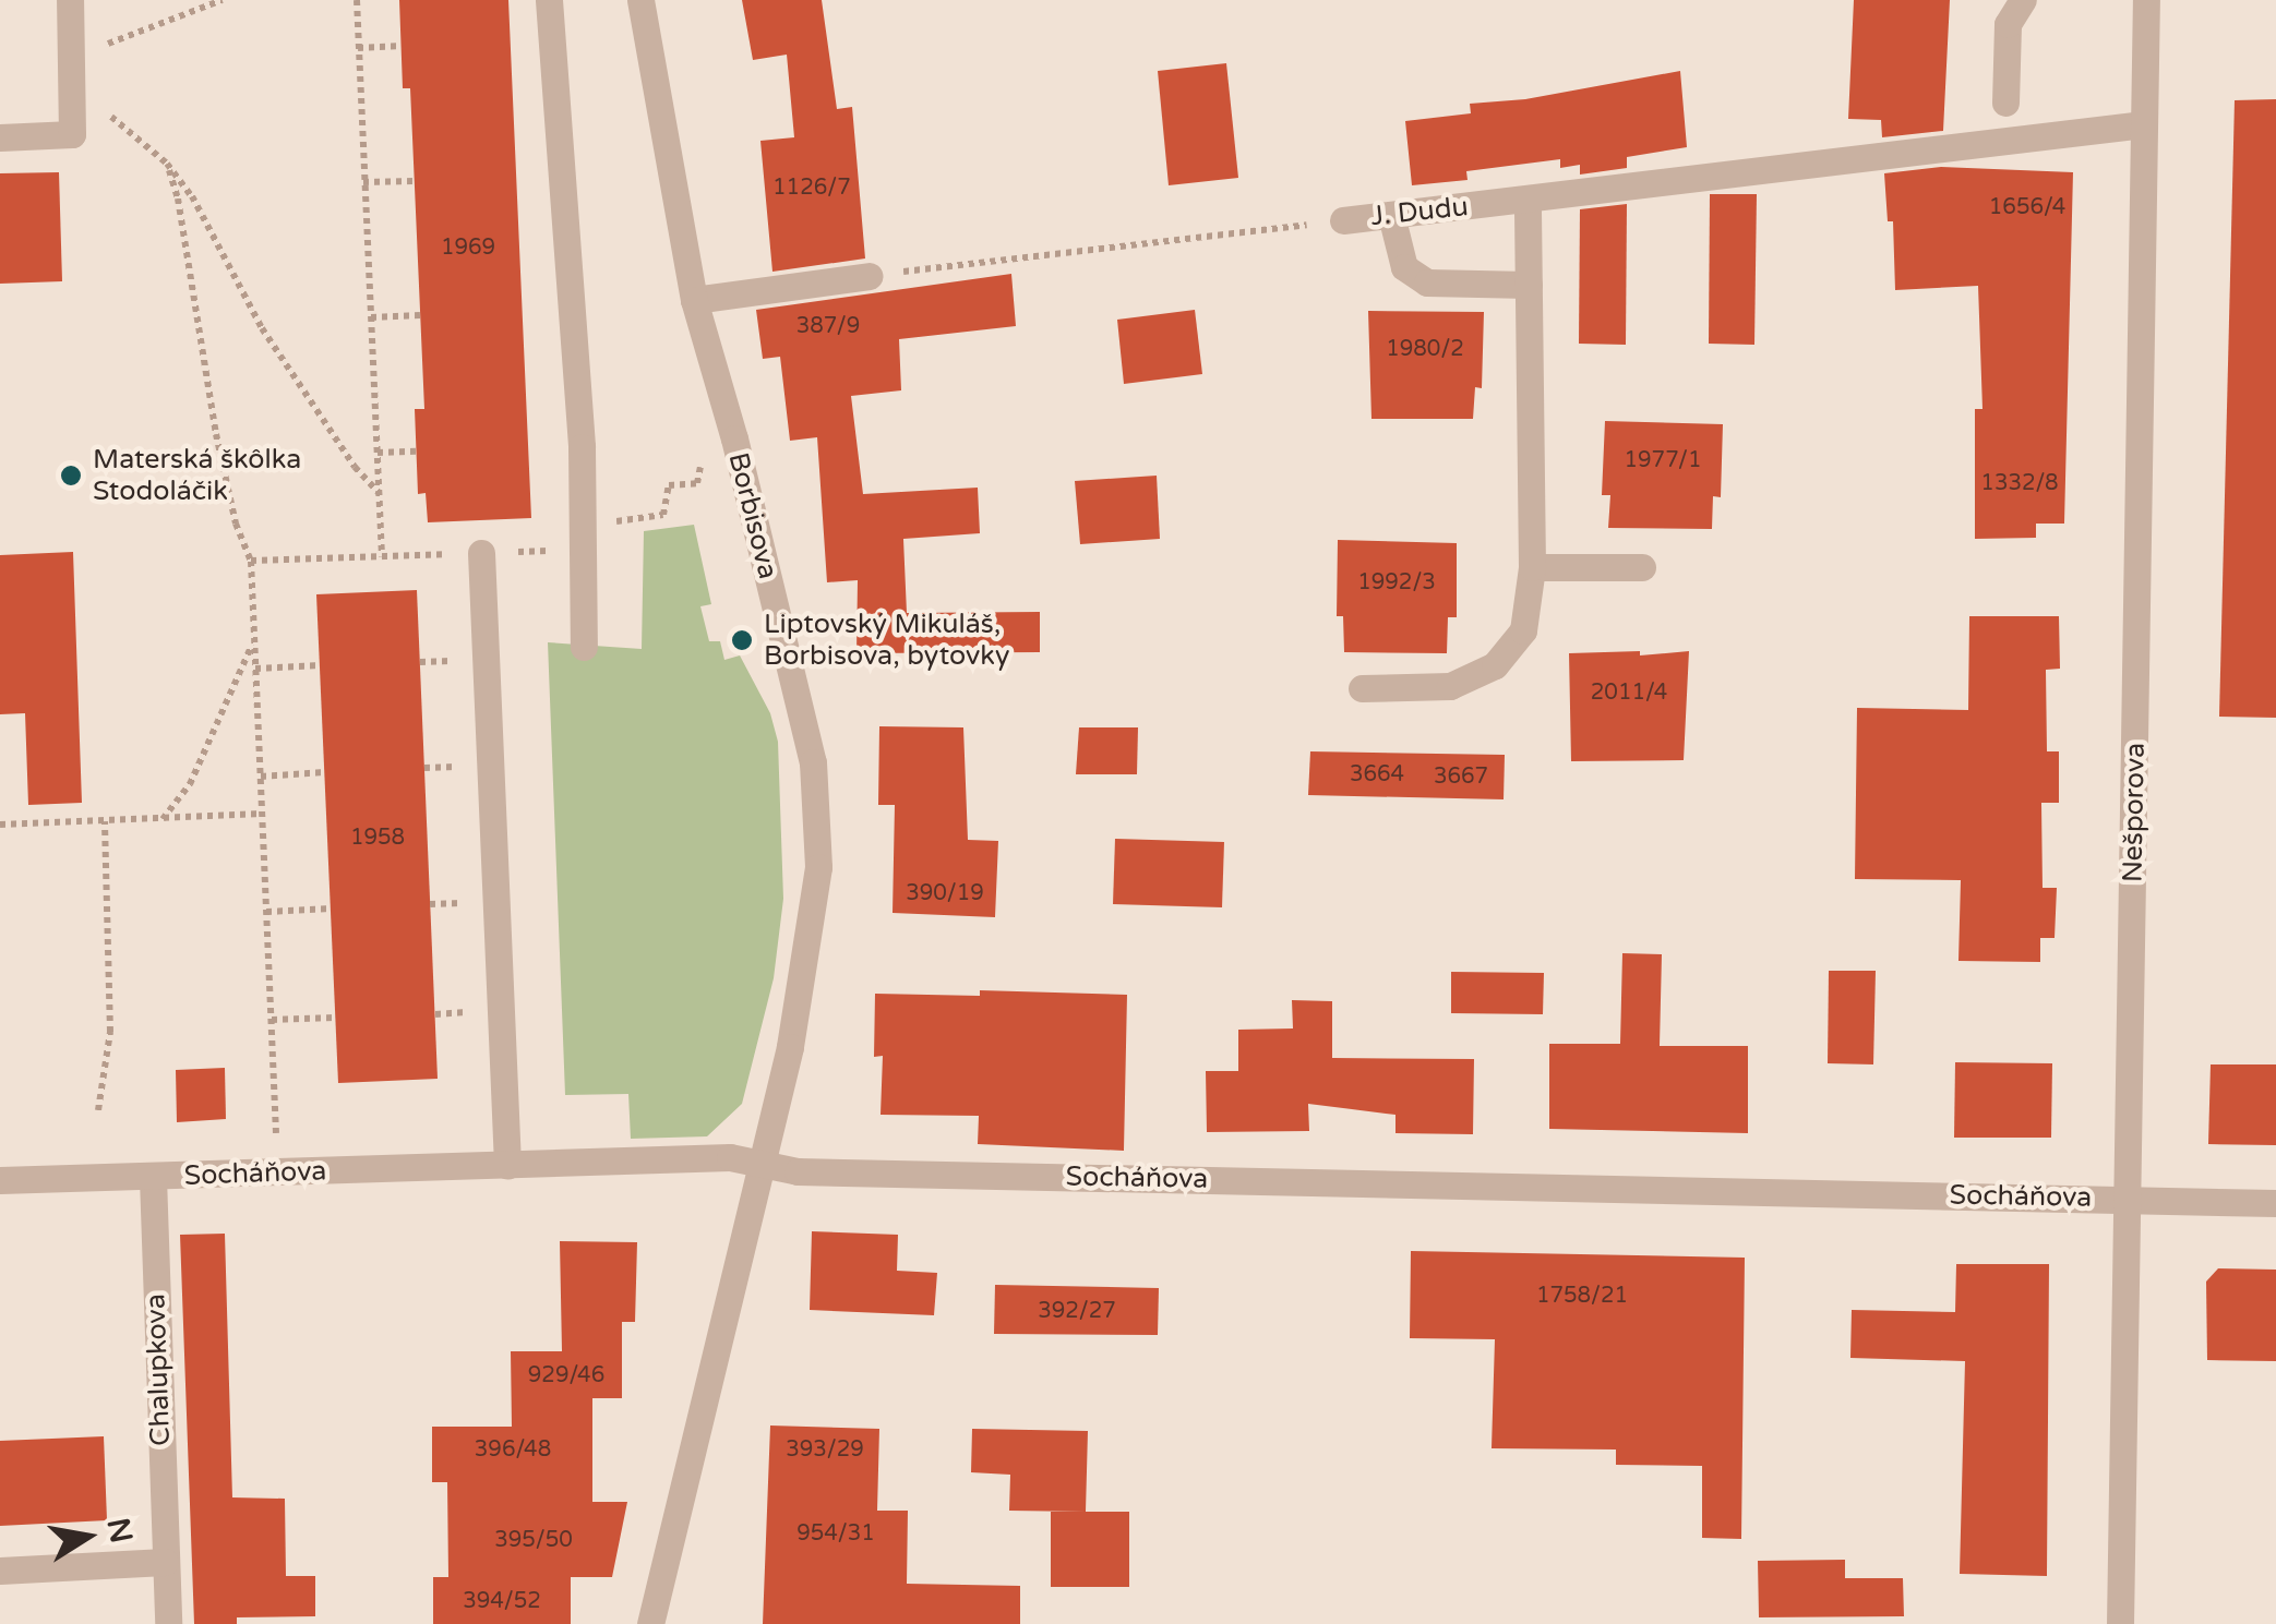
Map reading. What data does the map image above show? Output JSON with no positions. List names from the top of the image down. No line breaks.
{"streets":{"street":["J. Dudu","Borbisova","Nešporova","Socháňova","Chalupkova"]},"crossings":[["J. Dudu","Nešporova"],["Borbisova","Socháňova"],["Nešporova","Socháňova"],["Socháňova","Chalupkova"]],"places":["Materská škôlka Stodoláčik","Liptovský Mikuláš, Borbisova, bytovky"],"house_numbers":["1126/7","1656/4","1969","387/9","1980/2","1977/1","1332/8","1992/3","2011/4","3664","3667","1958","390/19","1758/21","392/27","929/46","396/48","393/29","954/31","395/50","394/52"],"north":"right"}
